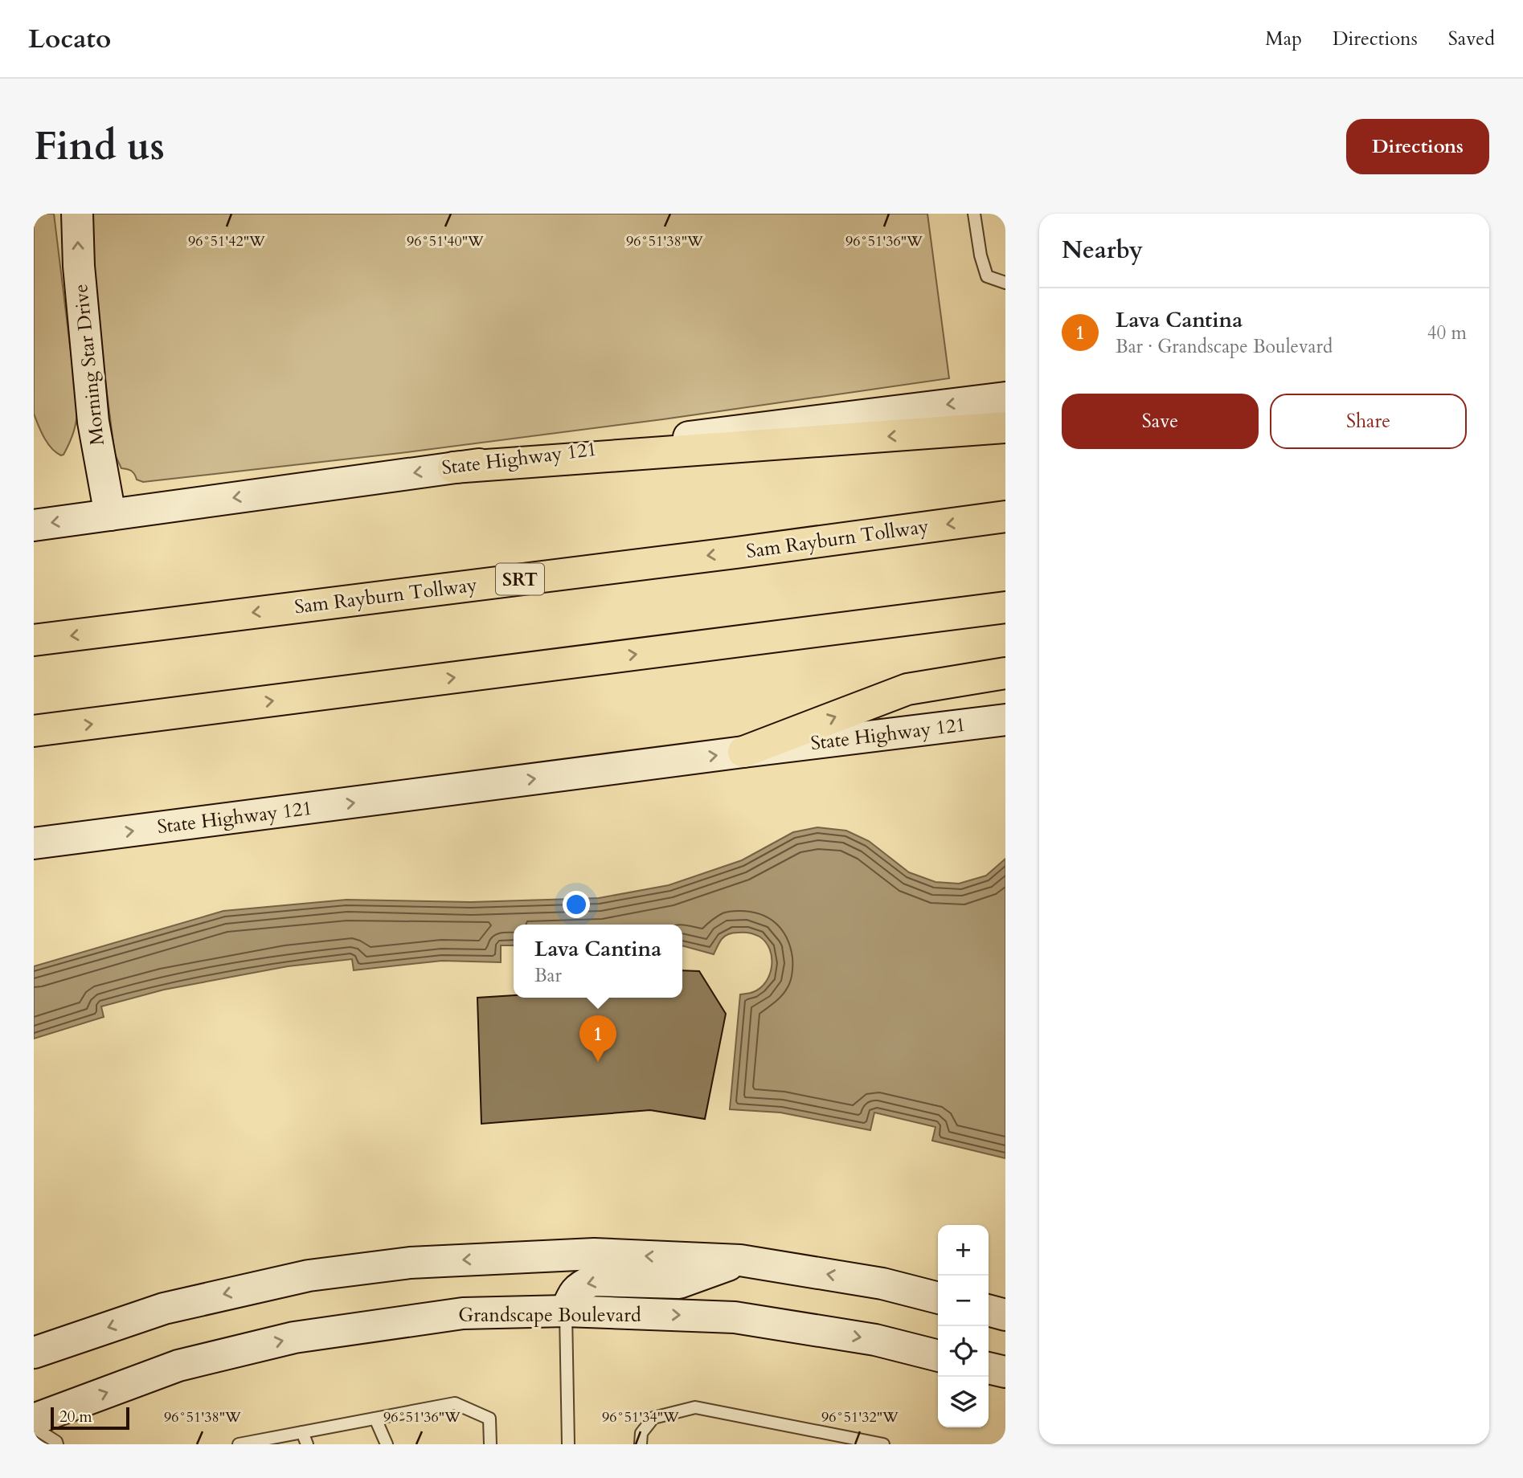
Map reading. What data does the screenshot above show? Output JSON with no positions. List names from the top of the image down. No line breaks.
{"streets":{"highway":["Sam Rayburn Tollway","SRT"],"street":["Morning Star Drive","State Highway 121","Grandscape Boulevard"]},"crossings":[["Morning Star Drive","State Highway 121"]],"one_way":["Morning Star Drive"],"scale_bar":"20 m","page":{"header":"Locato","nav":["Map","Directions","Saved"],"buttons":["Directions",["Save","Share"]],"title":"Find us","heading":"Nearby","list":[{"mark":"1","name":"Lava Cantina","note":"Bar · Grandscape Boulevard","value":"40 m"}],"popup":["Lava Cantina","Bar"],"pins":"1","map_buttons":["+","−"],"scale":"20 m"},"coordinates":["96°51'42\"W","96°51'40\"W","96°51'38\"W","96°51'36\"W","96°51'34\"W","96°51'32\"W"]}
